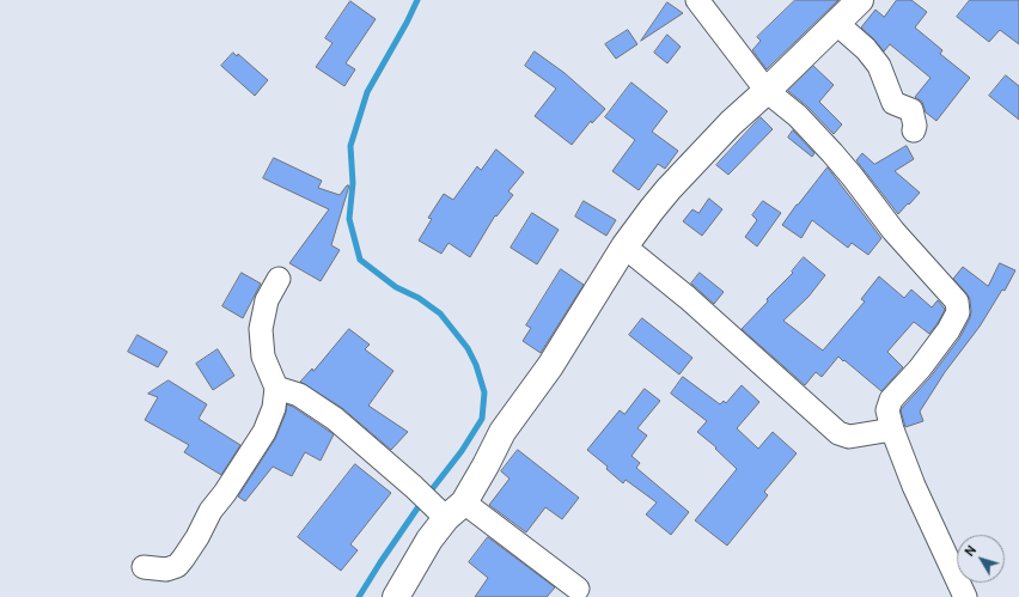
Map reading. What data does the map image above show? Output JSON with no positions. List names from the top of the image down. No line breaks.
{"north":"top left"}
